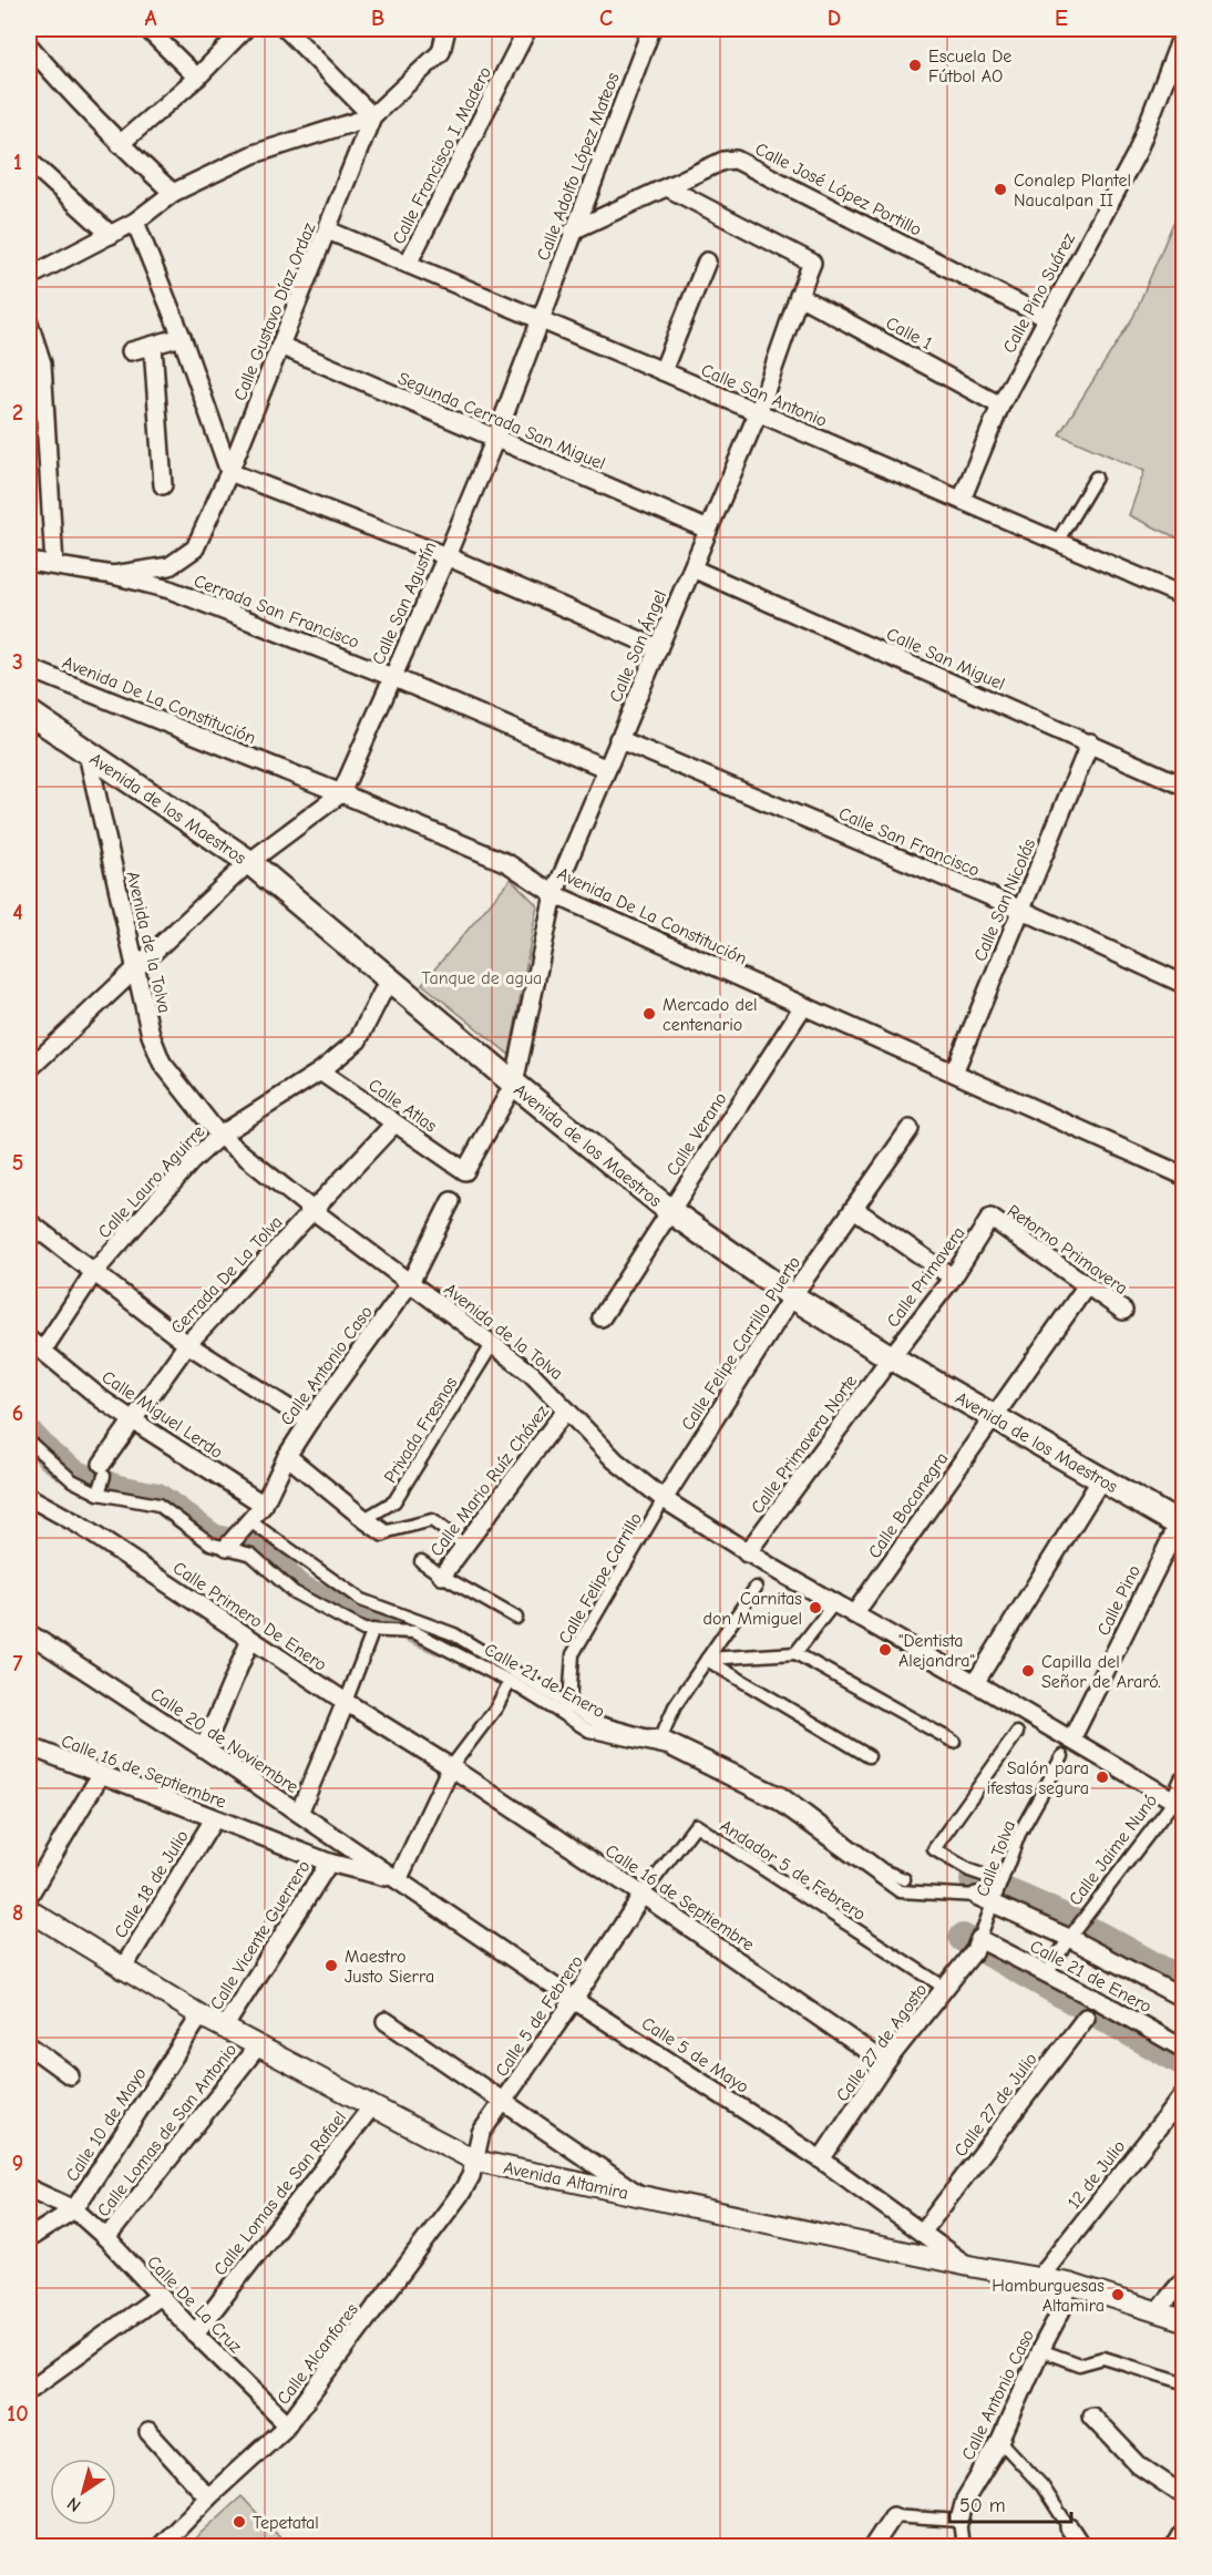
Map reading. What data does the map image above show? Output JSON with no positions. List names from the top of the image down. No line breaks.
{"streets":{"main road":["Avenida de los Maestros"],"street":["Calle Francisco I. Madero","Calle Adolfo López Mateos","Calle José López Portillo","Calle Pino Suárez","Calle Gustavo Díaz Ordaz","Calle 1","Calle San Antonio","Segunda Cerrada San Miguel","Calle San Agustín","Cerrada San Francisco","Calle San Ángel","Calle San Miguel","Avenida De La Constitución","Calle San Francisco","Calle San Nicolás","Avenida de la Tolva","Calle Atlas","Calle Verano","Calle Lauro Aguirre","Retorno Primavera","Cerrada De La Tolva","Calle Primavera","Calle Felipe Carrillo Puerto","Calle Antonio Caso","Calle Miguel Lerdo","Privada Fresnos","Calle Primavera Norte","Calle Mario Ruíz Chávez","Calle Bocanegra","Calle Felipe Carrillo","Calle Pino","Calle Primero De Enero","Calle 21 de Enero","Calle 20 de Noviembre","Calle 16 de Septiembre","Calle Jaime Nunó","Calle Tolva","Andador 5 de Febrero","Calle 18 de Julio","Calle Vicente Guerrero","Calle 5 de Febrero","Calle 27 de Agosto","Calle 5 de Mayo","Calle 27 de Julio","Calle 10 de Mayo","Calle Lomas de San Antonio","12 de Julio","Avenida Altamira","Calle Lomas de San Rafael","Calle De La Cruz","Calle Alcanfores"]},"crossings":[["Calle Francisco I. Madero","Calle San Antonio"],["Calle Adolfo López Mateos","Calle José López Portillo"],["Calle Adolfo López Mateos","Calle San Antonio"],["Calle Adolfo López Mateos","Calle San Agustín"],["Calle José López Portillo","Calle Pino Suárez"],["Calle José López Portillo","Calle San Ángel"],["Calle Pino Suárez","Calle 1"],["Calle Pino Suárez","Calle San Antonio"],["Calle Gustavo Díaz Ordaz","Calle San Antonio"],["Calle Gustavo Díaz Ordaz","Segunda Cerrada San Miguel"],["Calle Gustavo Díaz Ordaz","Cerrada San Francisco"],["Calle 1","Calle San Ángel"],["Calle San Antonio","Calle San Agustín"],["Calle San Antonio","Calle San Ángel"],["Segunda Cerrada San Miguel","Calle San Agustín"],["Segunda Cerrada San Miguel","Calle San Ángel"],["Calle San Agustín","Cerrada San Francisco"],["Calle San Agustín","Avenida De La Constitución"],["Calle San Agustín","Avenida de los Maestros"],["Calle San Agustín","Avenida de la Tolva"],["Cerrada San Francisco","Calle San Ángel"],["Calle San Ángel","Calle San Miguel"],["Calle San Ángel","Avenida De La Constitución"],["Calle San Ángel","Calle San Francisco"],["Calle San Miguel","Calle San Nicolás"],["Avenida De La Constitución","Calle San Nicolás"],["Avenida De La Constitución","Calle Verano"],["Avenida de los Maestros","Avenida de la Tolva"],["Avenida de los Maestros","Calle Atlas"],["Avenida de los Maestros","Calle Verano"],["Avenida de los Maestros","Calle Lauro Aguirre"],["Avenida de los Maestros","Calle Primavera"],["Avenida de los Maestros","Calle Felipe Carrillo Puerto"],["Avenida de los Maestros","Calle Primavera Norte"],["Avenida de los Maestros","Calle Bocanegra"],["Avenida de los Maestros","Calle Pino"],["Calle San Francisco","Calle San Nicolás"],["Avenida de la Tolva","Calle Lauro Aguirre"],["Avenida de la Tolva","Cerrada De La Tolva"],["Avenida de la Tolva","Calle Felipe Carrillo Puerto"],["Avenida de la Tolva","Calle Antonio Caso"],["Avenida de la Tolva","Privada Fresnos"],["Avenida de la Tolva","Calle Primavera Norte"],["Avenida de la Tolva","Calle Mario Ruíz Chávez"],["Avenida de la Tolva","Calle Bocanegra"],["Avenida de la Tolva","Calle Felipe Carrillo"],["Avenida de la Tolva","Calle Pino"],["Avenida de la Tolva","Calle Jaime Nunó"],["Calle Atlas","Calle Lauro Aguirre"],["Calle Atlas","Cerrada De La Tolva"],["Calle Lauro Aguirre","Calle Miguel Lerdo"],["Retorno Primavera","Calle Primavera"],["Retorno Primavera","Calle Bocanegra"],["Cerrada De La Tolva","Calle Miguel Lerdo"],["Cerrada De La Tolva","Calle 21 de Enero"],["Calle Primavera","Calle Primavera Norte"],["Calle Felipe Carrillo Puerto","Calle Felipe Carrillo"],["Calle Antonio Caso","Calle Miguel Lerdo"],["Calle Antonio Caso","Calle 21 de Enero"],["Calle Antonio Caso","Avenida Altamira"],["Calle Felipe Carrillo","Calle 21 de Enero"],["Calle Primero De Enero","Calle 16 de Septiembre"],["Calle 21 de Enero","Calle Jaime Nunó"],["Calle 21 de Enero","Calle Tolva"],["Calle 21 de Enero","Calle 27 de Agosto"],["Calle 21 de Enero","Calle 27 de Julio"],["Calle 20 de Noviembre","Calle 16 de Septiembre"],["Calle 20 de Noviembre","Calle 5 de Mayo"],["Calle 16 de Septiembre","Andador 5 de Febrero"],["Calle 16 de Septiembre","Calle 18 de Julio"],["Calle 16 de Septiembre","Calle Vicente Guerrero"],["Calle 16 de Septiembre","Calle 5 de Febrero"],["Calle 16 de Septiembre","Calle 27 de Agosto"],["Calle 16 de Septiembre","Calle 5 de Mayo"],["Calle Tolva","Calle 27 de Agosto"],["Andador 5 de Febrero","Calle 5 de Febrero"],["Andador 5 de Febrero","Calle 27 de Agosto"],["Calle 18 de Julio","Avenida Altamira"],["Calle Vicente Guerrero","Avenida Altamira"],["Calle 5 de Febrero","Calle 5 de Mayo"],["Calle 5 de Febrero","Avenida Altamira"],["Calle 5 de Febrero","Calle Alcanfores"],["Calle 27 de Agosto","Calle 5 de Mayo"],["Calle 5 de Mayo","Calle 27 de Julio"],["Calle 5 de Mayo","Avenida Altamira"],["Calle 10 de Mayo","Avenida Altamira"],["Calle 10 de Mayo","Calle De La Cruz"],["Calle Lomas de San Antonio","Avenida Altamira"],["Calle Lomas de San Antonio","Calle De La Cruz"],["12 de Julio","Avenida Altamira"],["Avenida Altamira","Calle Lomas de San Rafael"],["Avenida Altamira","Calle Alcanfores"],["Calle Lomas de San Rafael","Calle De La Cruz"],["Calle De La Cruz","Calle Alcanfores"]],"parks":["Tanque de agua"],"places":["Escuela De Fútbol AO","Conalep Plantel Naucalpan II","Mercado del centenario","Carnitas don Mmiguel","\"Dentista Alejandra\"","Capilla del Señor de Araró.","Salón para ifestas segura","Maestro Justo Sierra","Hamburguesas Altamira","Tepetatal"],"scale_bar":"50 m","north":"bottom left","grid":{"columns":["A","B","C","D","E"],"rows":["1","2","3","4","5","6","7","8","9","10"]}}
